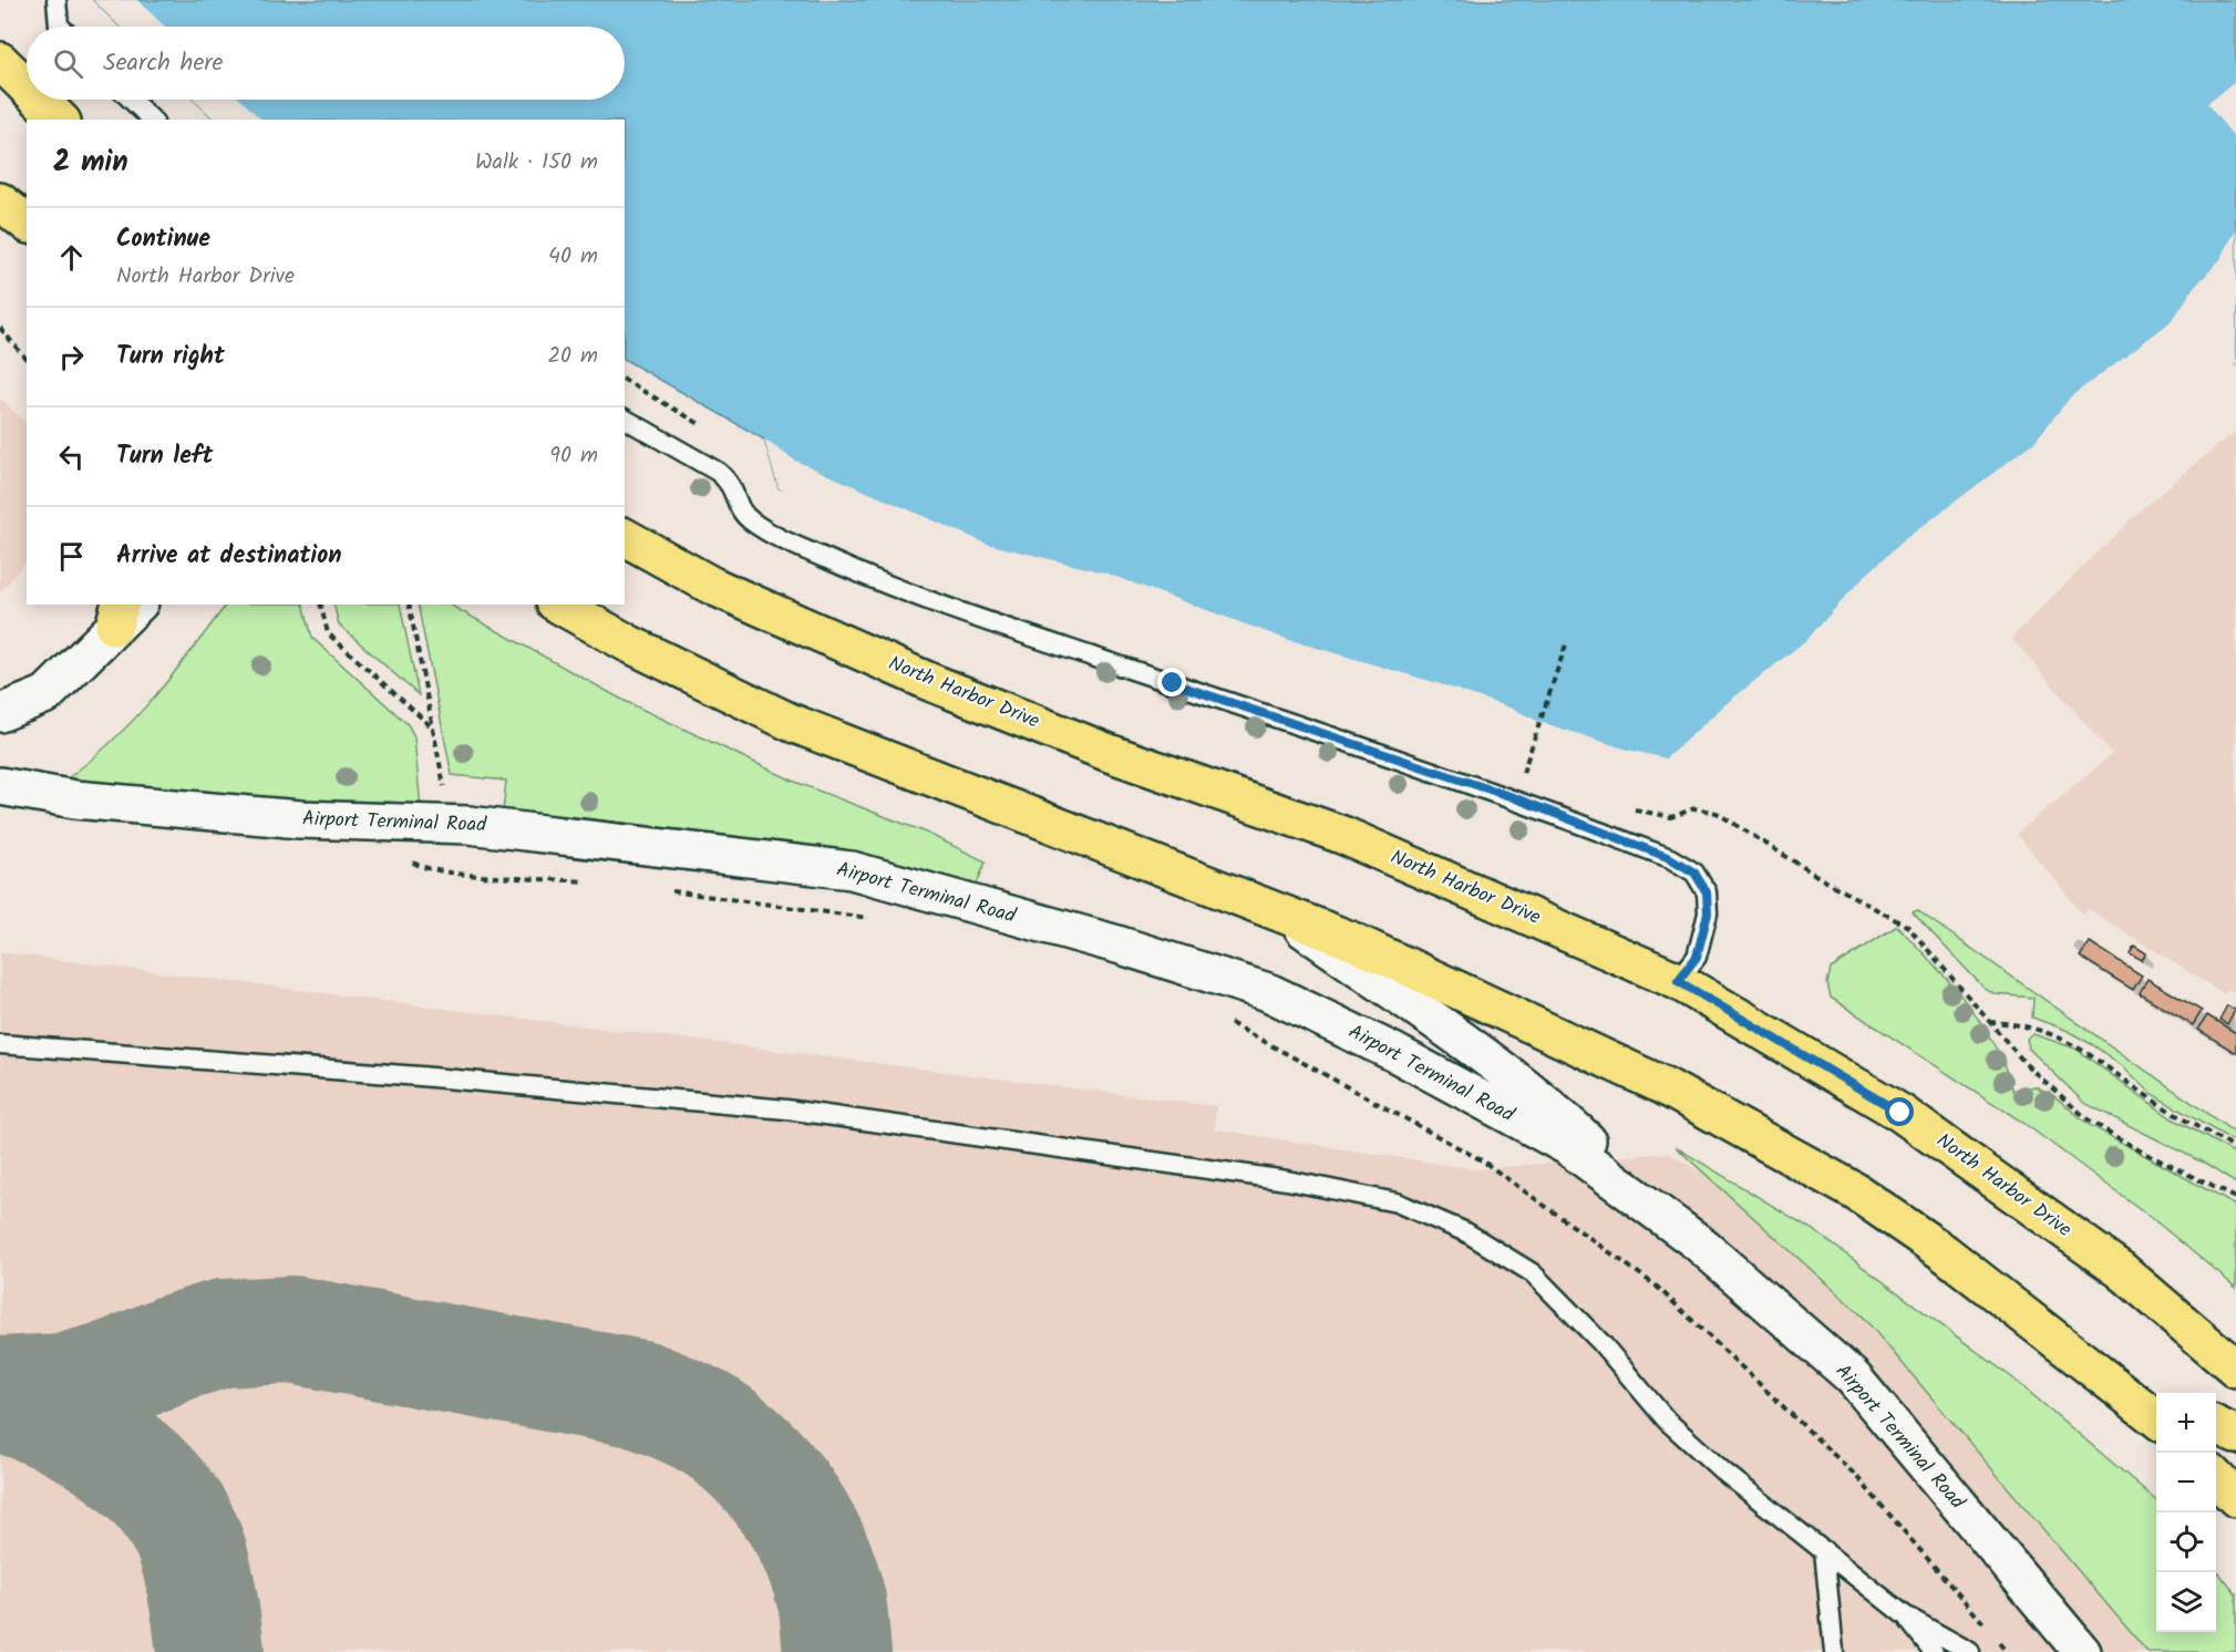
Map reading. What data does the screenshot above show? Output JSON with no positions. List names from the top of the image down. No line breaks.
{"streets":{"main road":["North Harbor Drive","Airport Terminal Road"]},"page":{"search":"Search here","heading":["2 min","Walk · 150 m"],"list":[["Continue","North Harbor Drive","40 m"],["Turn right","20 m"],["Turn left","90 m"],"Arrive at destination"],"map_buttons":["+","−"]}}
